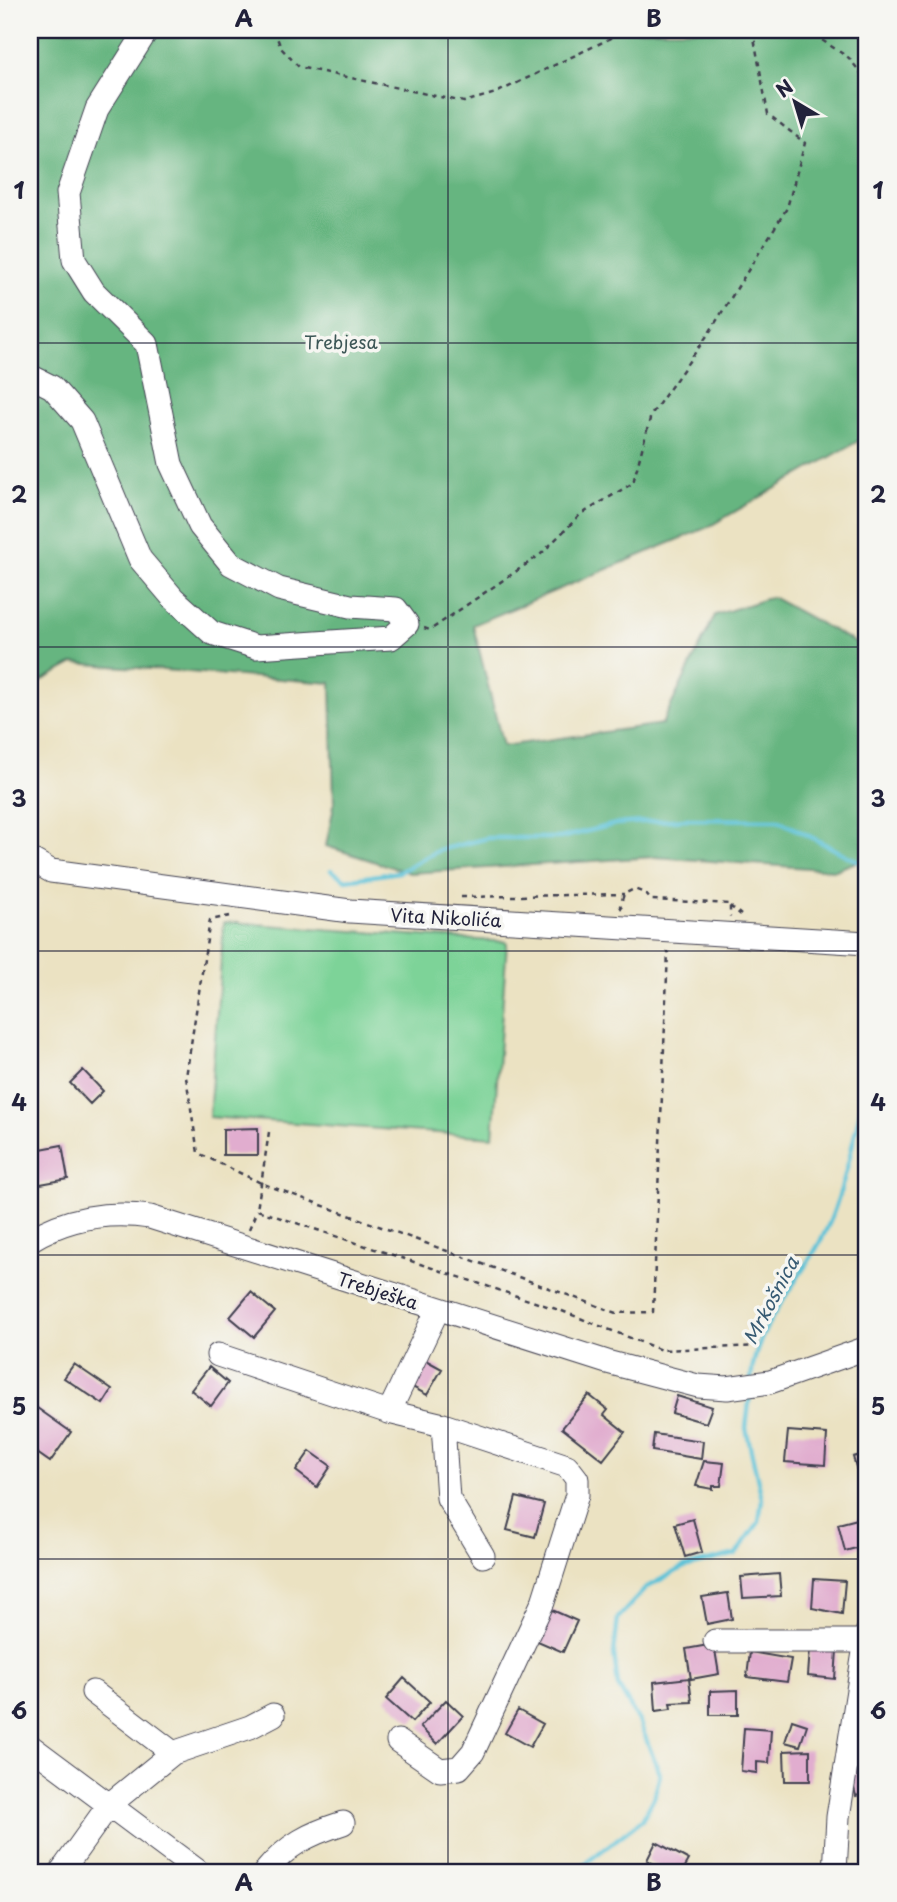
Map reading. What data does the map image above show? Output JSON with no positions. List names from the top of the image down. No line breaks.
{"streets":{"street":["Vita Nikolića","Trebješka"]},"water":["Mrkošnica"],"parks":["Trebjesa"],"north":"top left","grid":{"columns":["A","B"],"rows":["1","2","3","4","5","6"]}}
